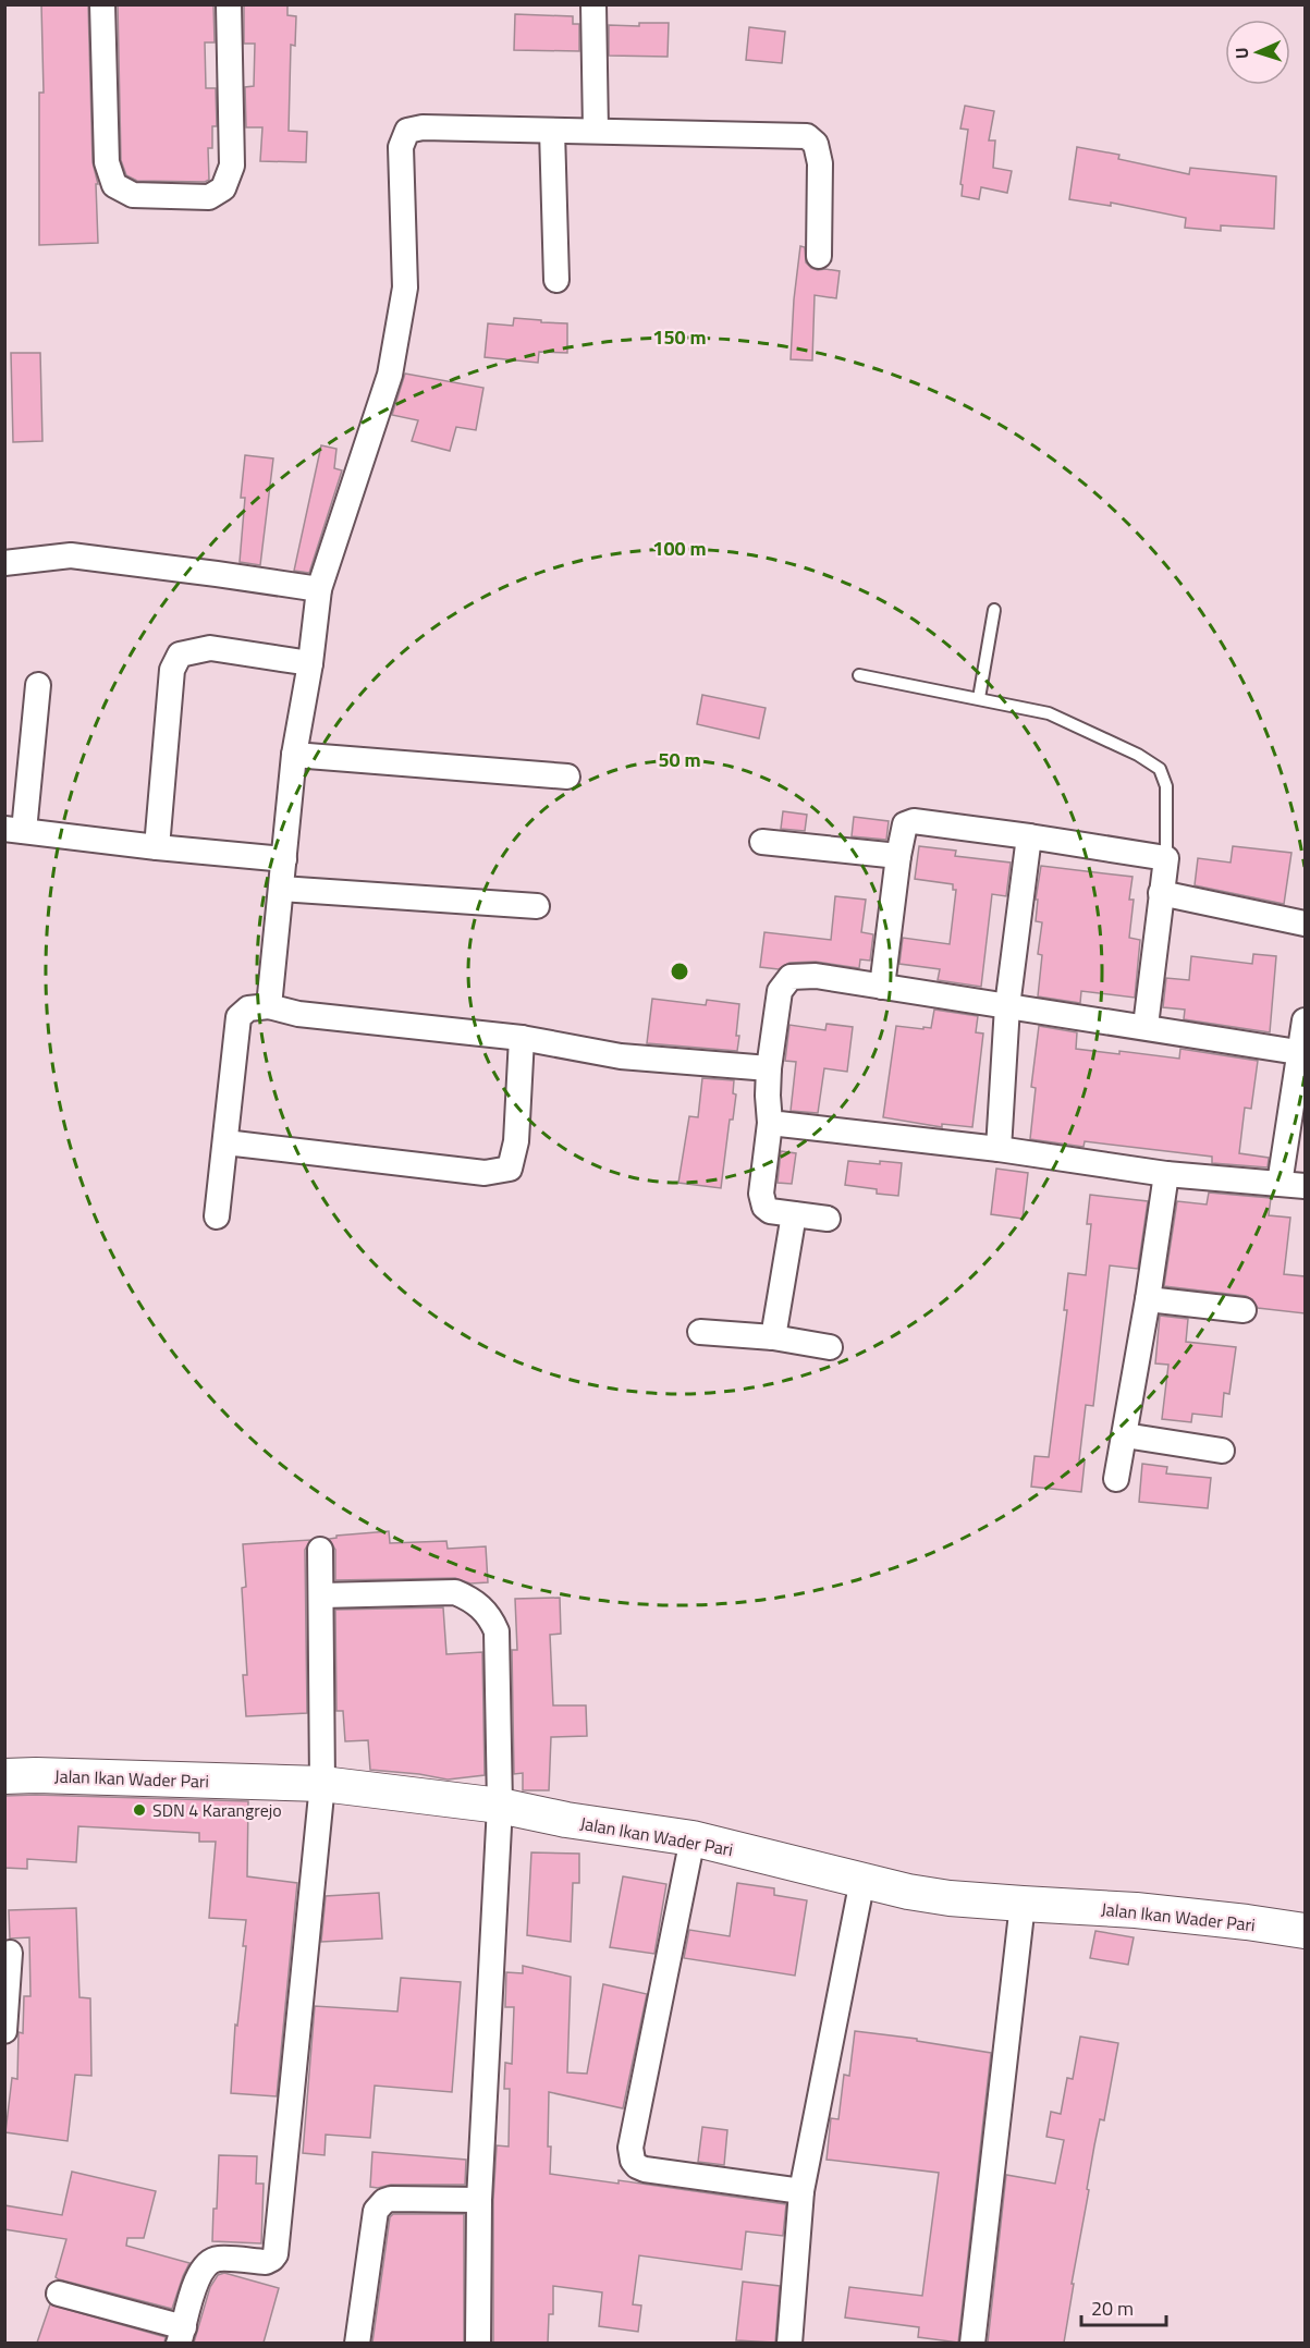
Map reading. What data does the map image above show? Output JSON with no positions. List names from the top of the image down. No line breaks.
{"streets":{"street":["Jalan Ikan Wader Pari"]},"places":["SDN 4 Karangrejo"],"scale_bar":"20 m","north":"left","rings":["150 m","100 m","50 m"]}
